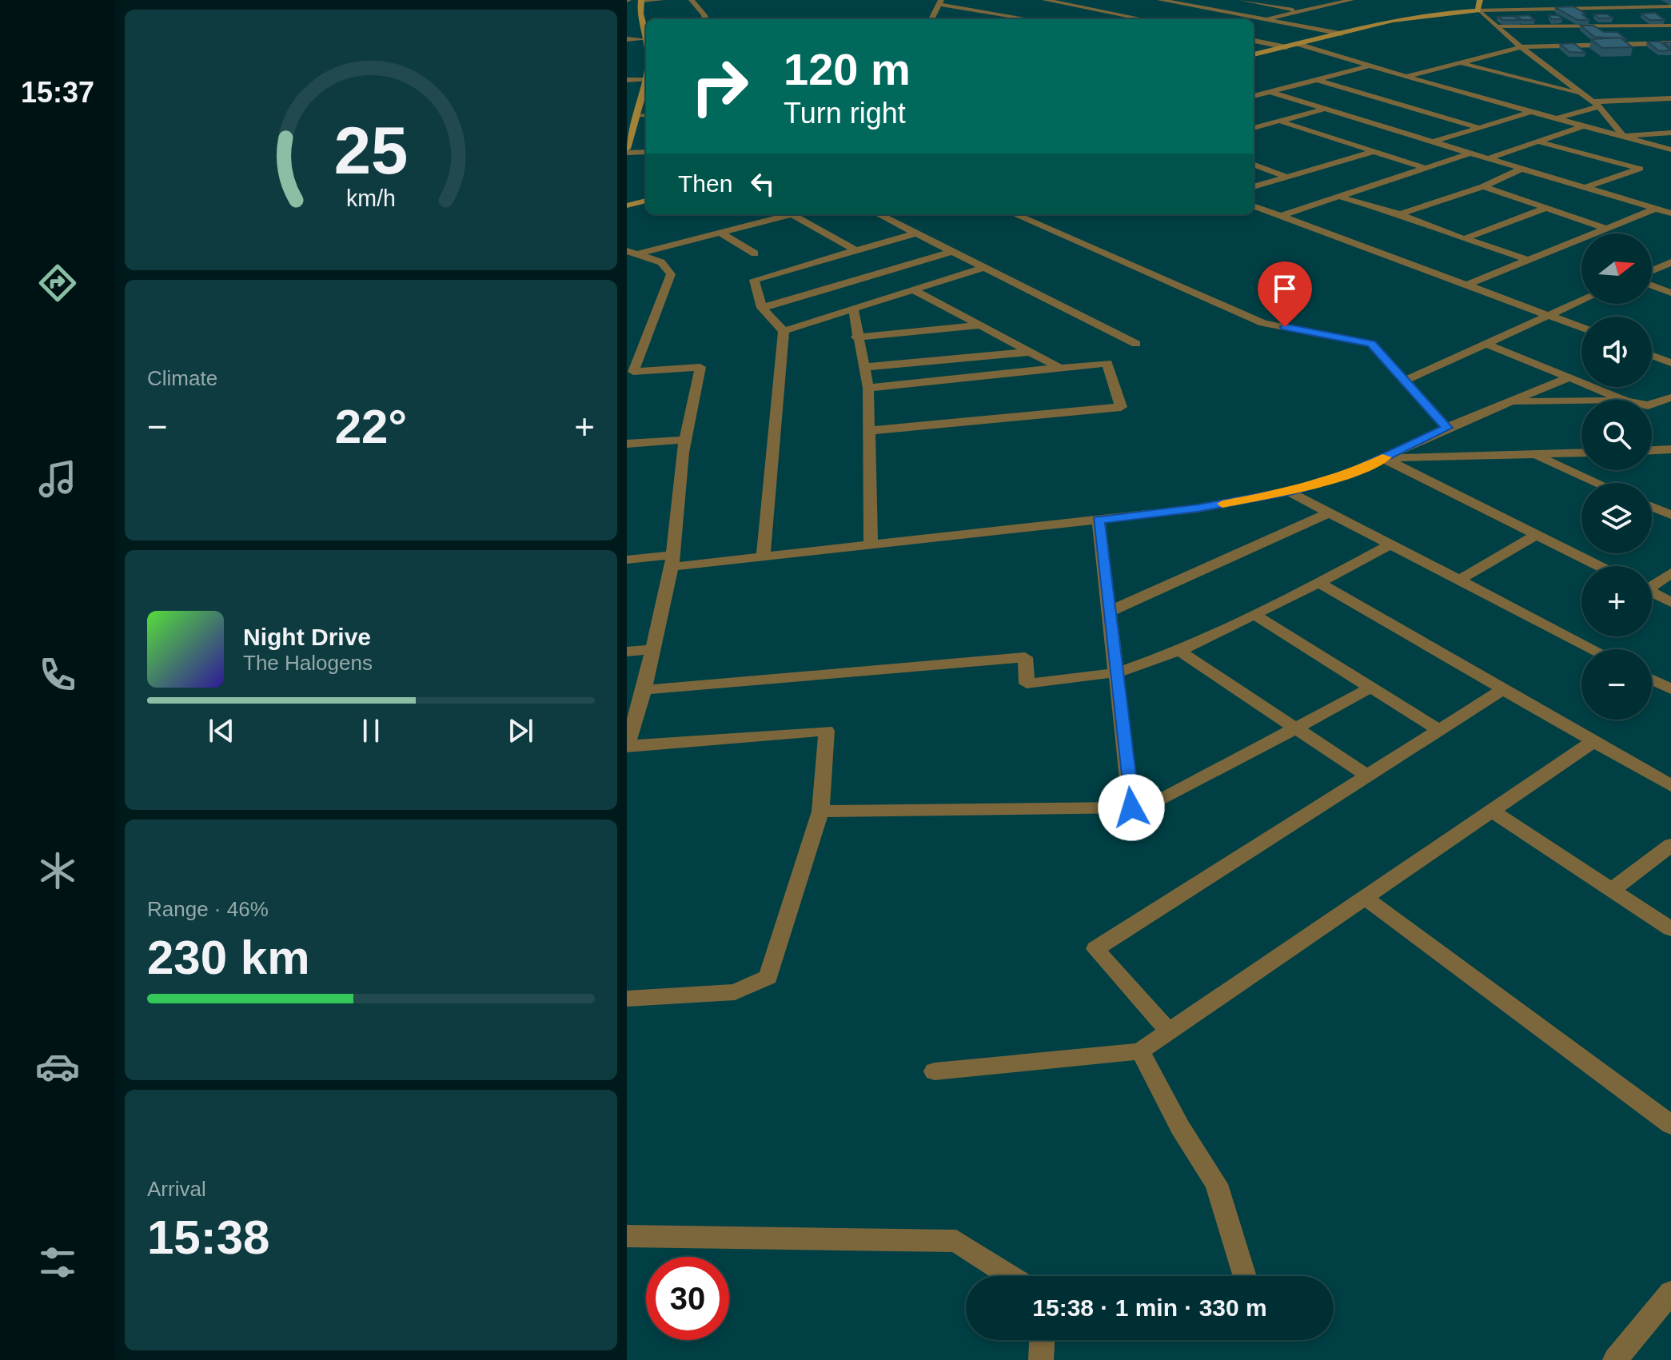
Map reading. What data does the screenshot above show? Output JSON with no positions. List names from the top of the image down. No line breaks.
{"north":"right","page":{"tabs":"15:37","turn":["120 m","Turn right"],"then":"Then","map_buttons":["+","−"],"tile":["Climate",["Range · 46%","230 km"],["Arrival","15:38"]],"heat":["−","22°","+"],"song":["Night Drive","The Halogens"],"limit":"30","trip":"15:38 · 1 min · 330 m","gauge":["25","km/h"]}}
